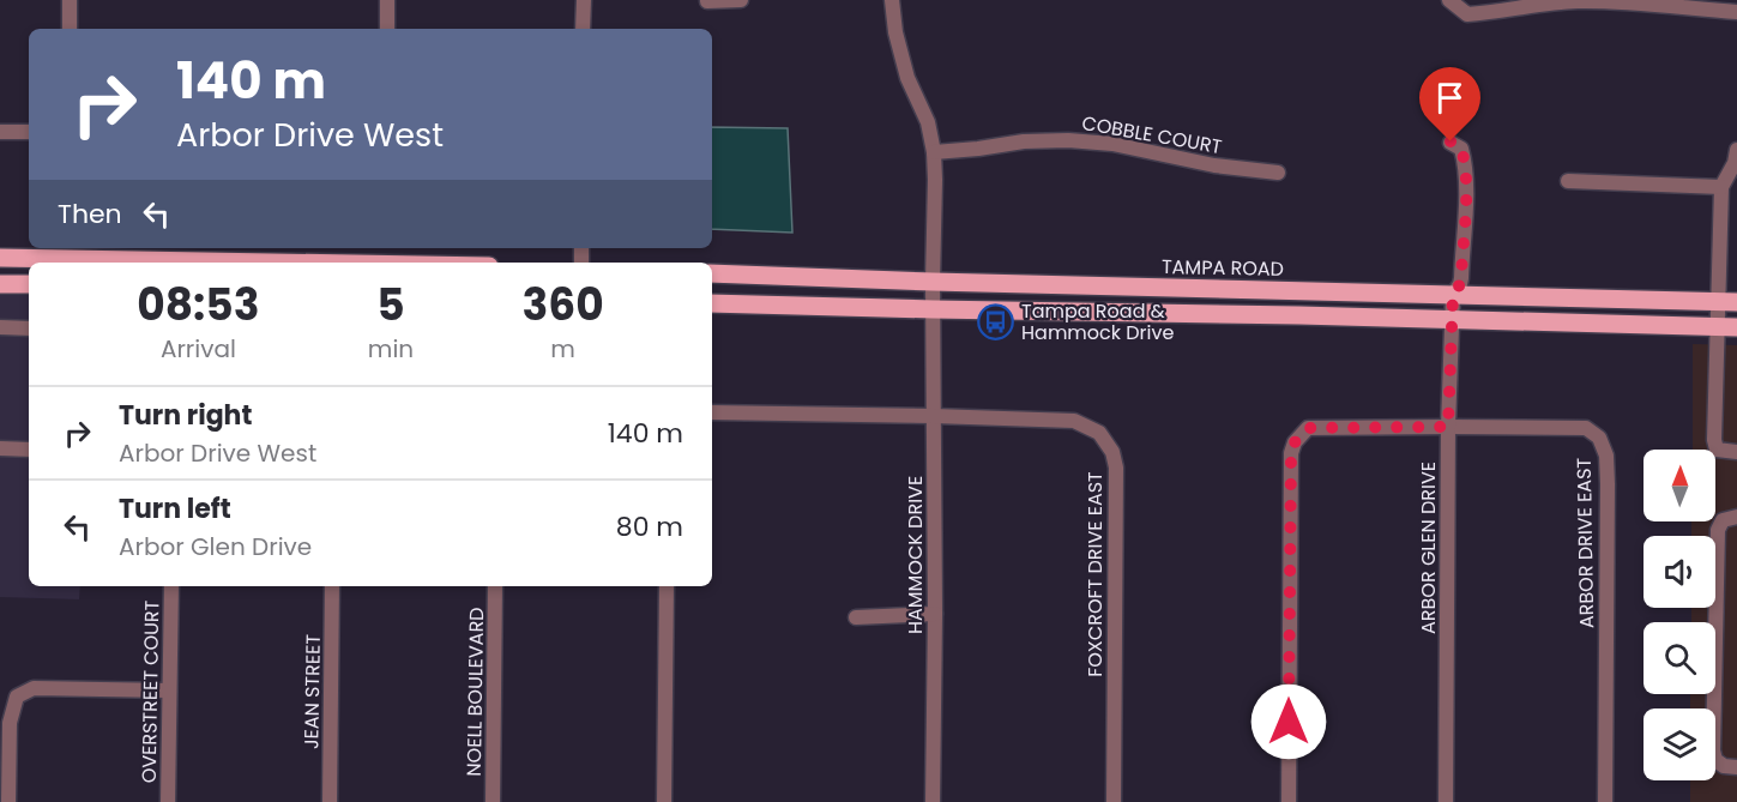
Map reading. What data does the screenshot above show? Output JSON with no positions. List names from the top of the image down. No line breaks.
{"streets":{"main road":["TAMPA ROAD"],"street":["COBBLE COURT","ARBOR DRIVE EAST","ARBOR GLEN DRIVE","HAMMOCK DRIVE","FOXCROFT DRIVE EAST","OVERSTREET COURT","JEAN STREET","NOELL BOULEVARD"]},"crossings":[["COBBLE COURT","HAMMOCK DRIVE"],["TAMPA ROAD","ARBOR GLEN DRIVE"],["TAMPA ROAD","HAMMOCK DRIVE"],["ARBOR DRIVE EAST","ARBOR GLEN DRIVE"],["HAMMOCK DRIVE","FOXCROFT DRIVE EAST"]],"places":{"bus stop":["Tampa Road & Hammock Drive"]},"north":"top","page":{"turn":["140 m","Arbor Drive West"],"then":"Then","eta":["08:53","Arrival","5","min","360","m"],"list":[{"name":"Turn right","note":"Arbor Drive West","value":"140 m"},{"name":"Turn left","note":"Arbor Glen Drive","value":"80 m"}]}}
